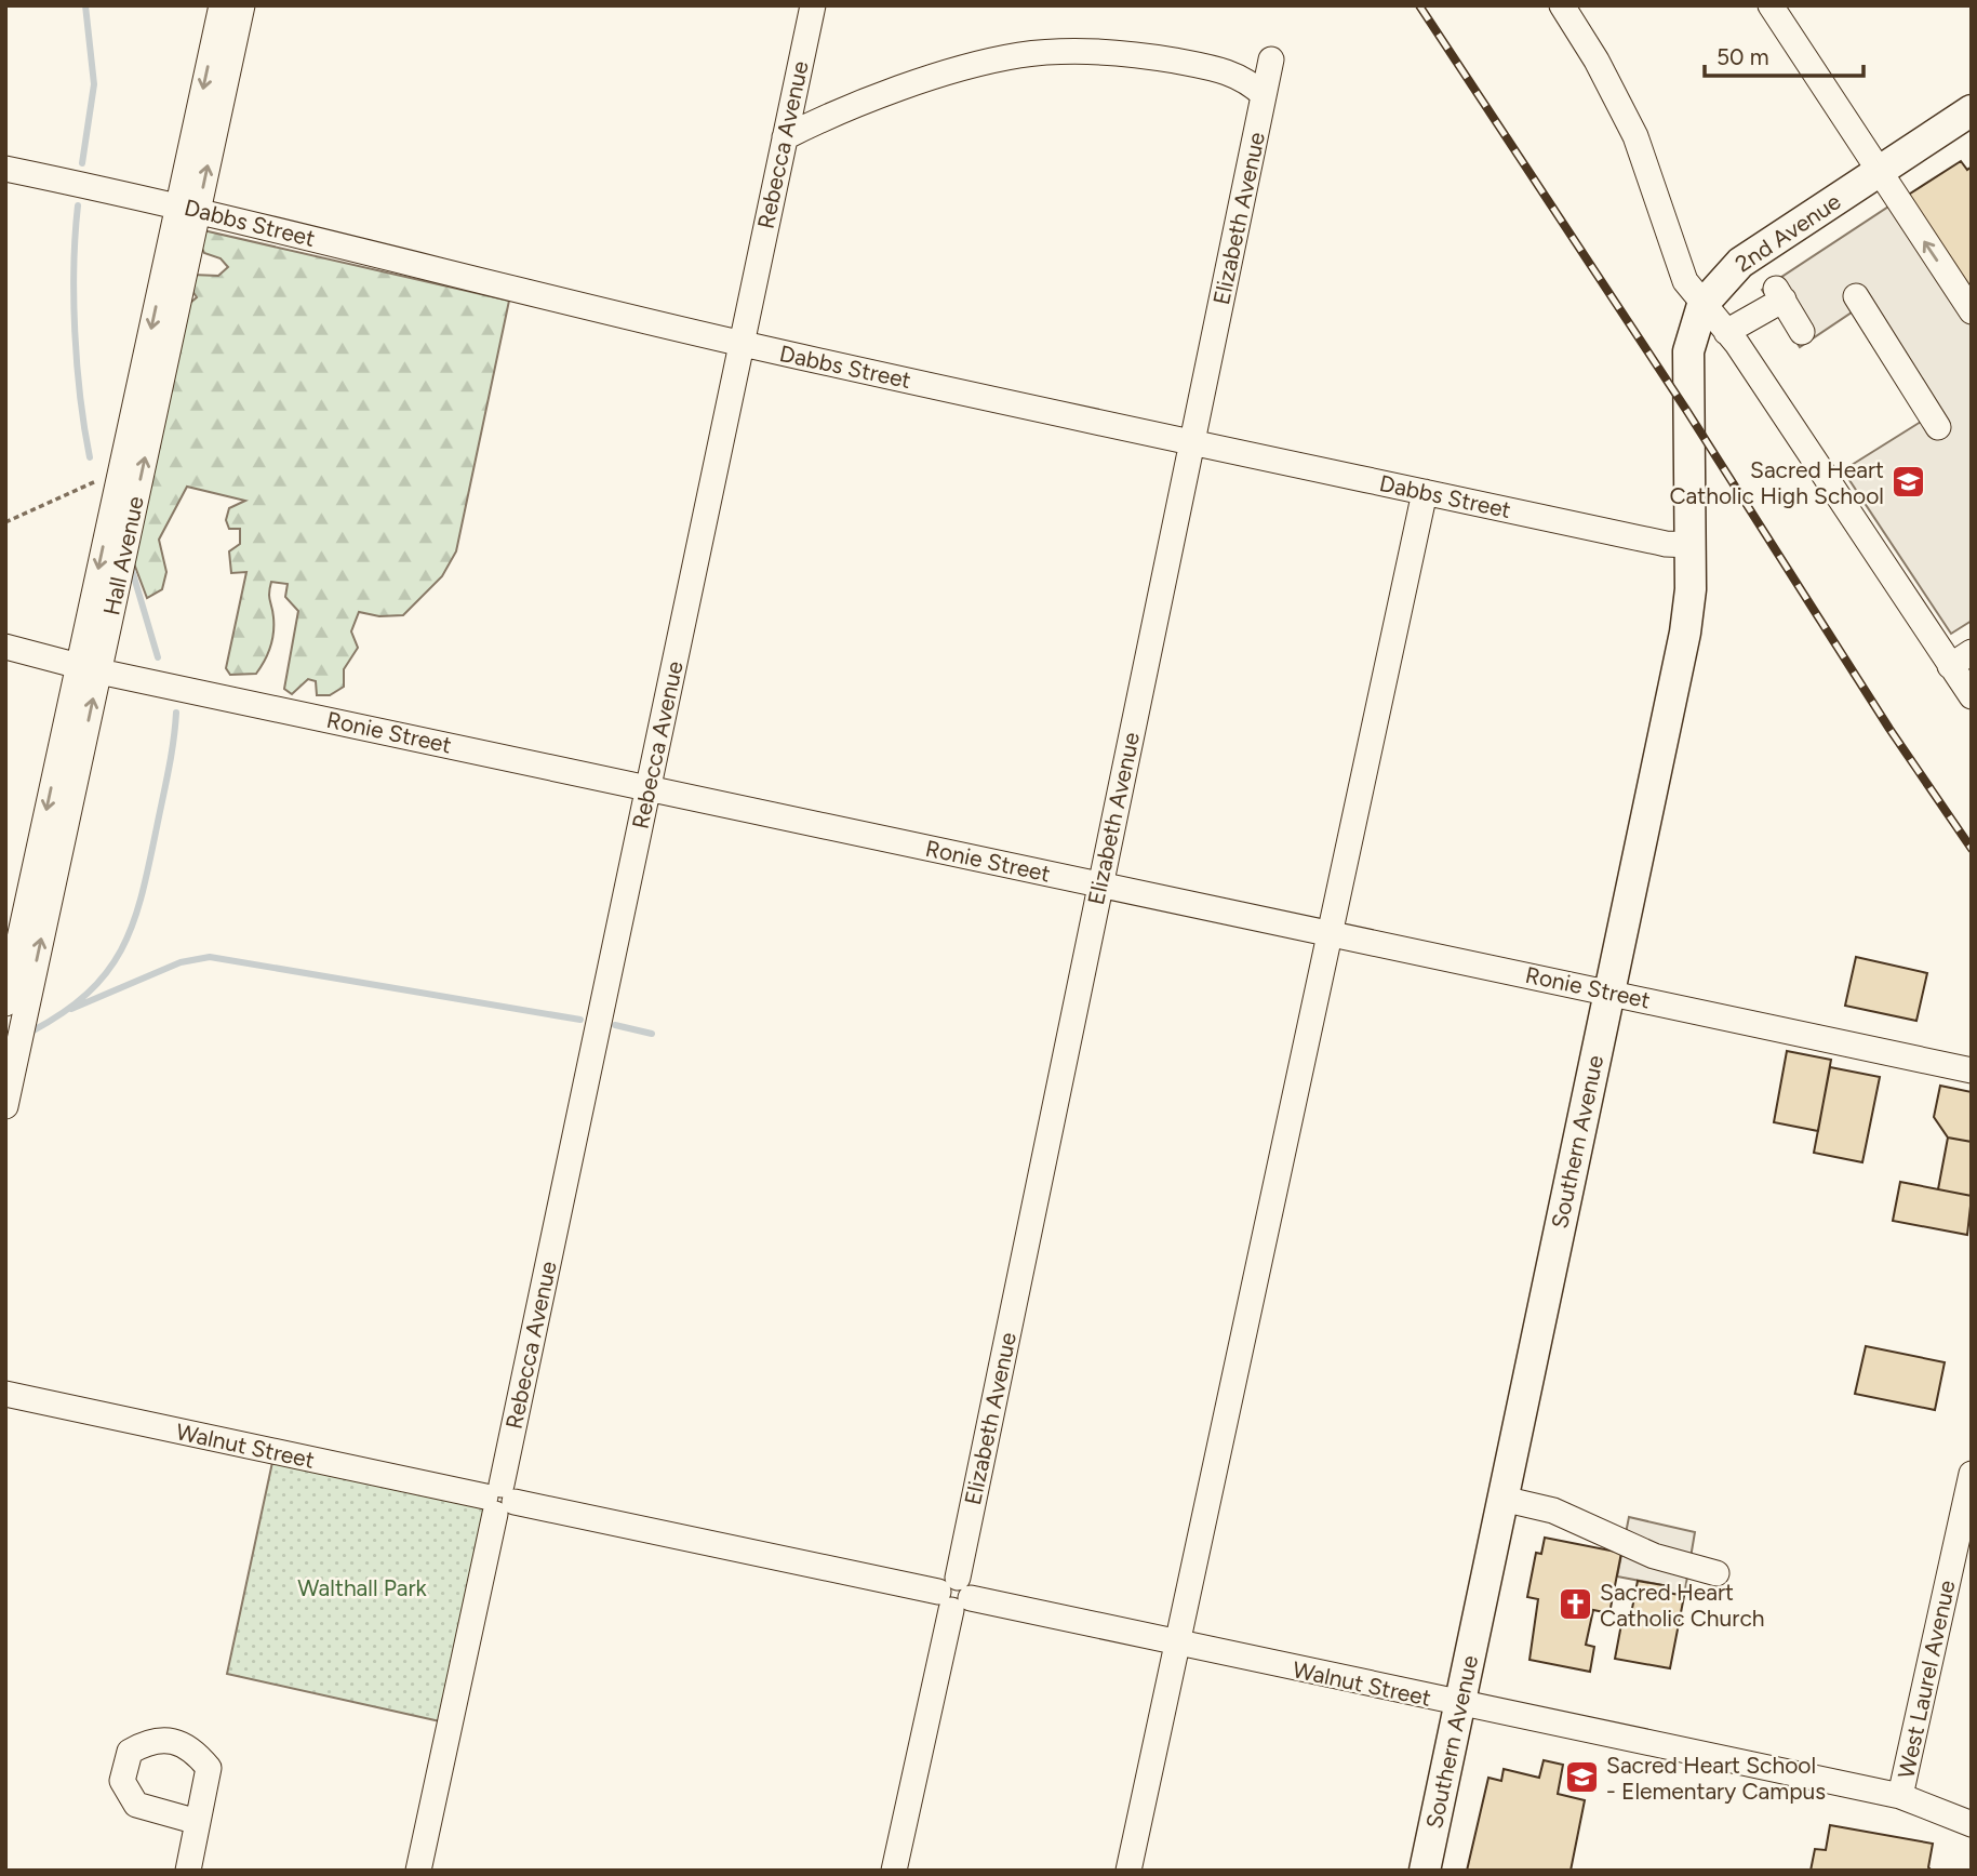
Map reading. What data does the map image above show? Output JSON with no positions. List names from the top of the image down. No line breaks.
{"streets":{"main road":["2nd Avenue","Southern Avenue"],"street":["Rebecca Avenue","Elizabeth Avenue","Dabbs Street","Hall Avenue","Ronie Street","Walnut Street","West Laurel Avenue"]},"crossings":[["Rebecca Avenue","Dabbs Street"],["Rebecca Avenue","Ronie Street"],["Rebecca Avenue","Walnut Street"],["Elizabeth Avenue","Dabbs Street"],["Elizabeth Avenue","Ronie Street"],["Elizabeth Avenue","Walnut Street"],["Dabbs Street","Hall Avenue"],["Dabbs Street","Southern Avenue"],["2nd Avenue","Southern Avenue"],["Hall Avenue","Ronie Street"],["Ronie Street","Southern Avenue"],["Southern Avenue","Walnut Street"],["Walnut Street","West Laurel Avenue"]],"parks":["Walthall Park"],"places":{"school or university":["Sacred Heart Catholic High School","Sacred Heart School - Elementary Campus"],"church":["Sacred Heart Catholic Church"]},"scale_bar":"50 m"}
